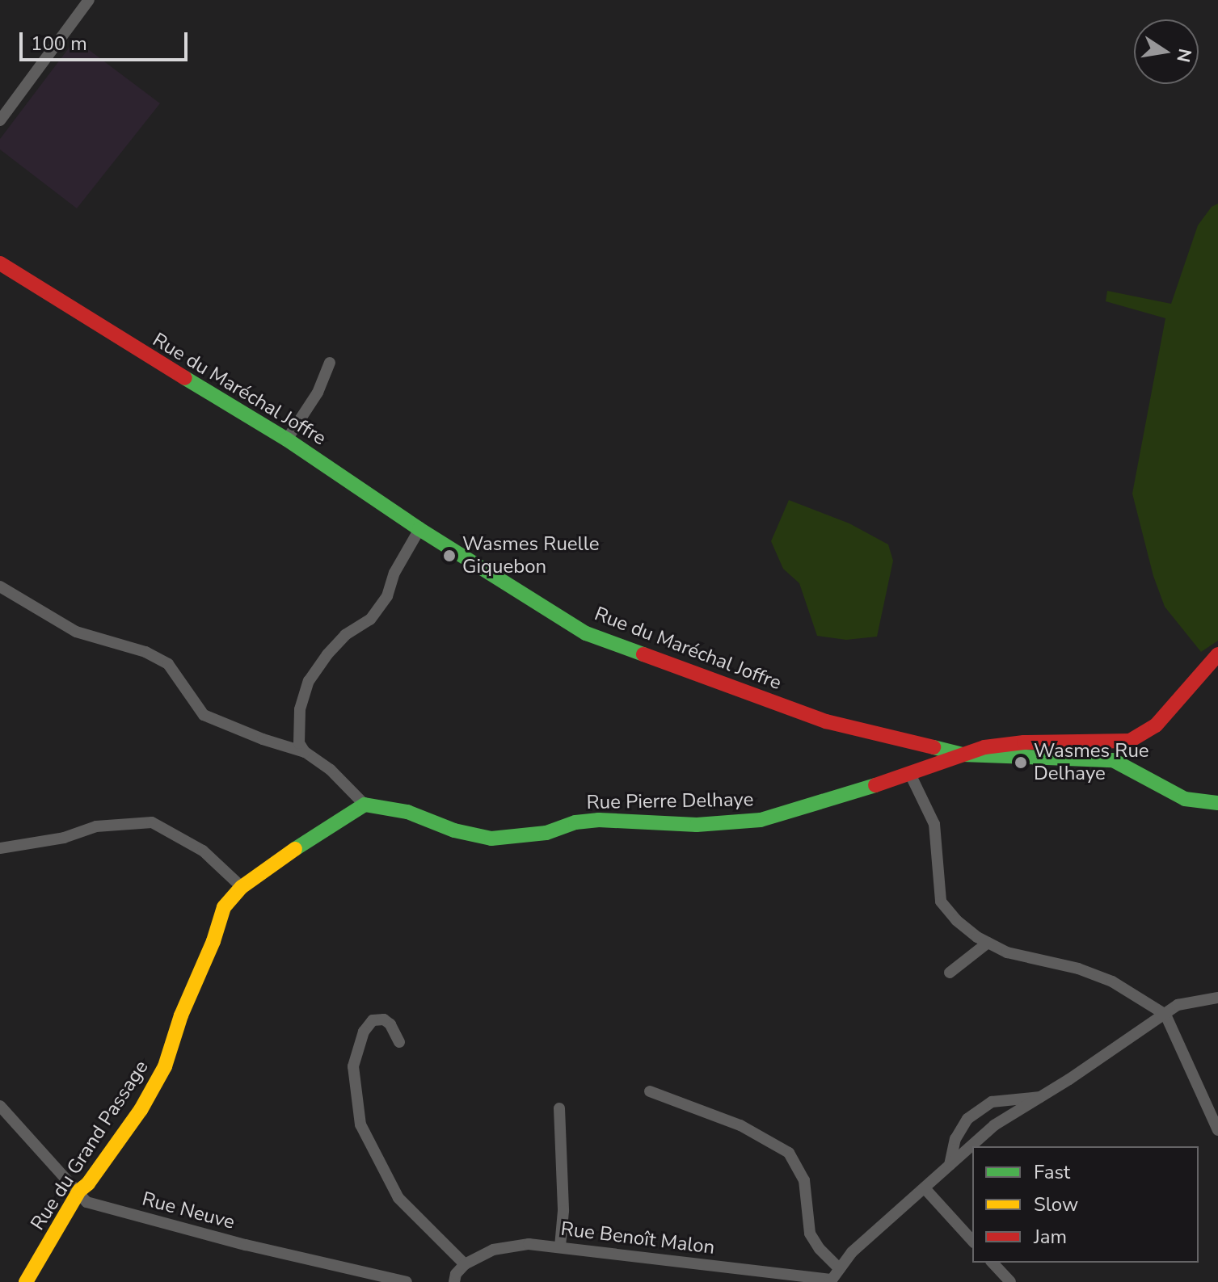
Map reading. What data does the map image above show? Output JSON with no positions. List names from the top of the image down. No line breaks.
{"streets":{"street":["Rue du Maréchal Joffre","Rue Pierre Delhaye","Rue du Grand Passage","Rue Neuve","Rue Benoît Malon"]},"crossings":[["Rue du Maréchal Joffre","Rue Pierre Delhaye"],["Rue Pierre Delhaye","Rue du Grand Passage"],["Rue du Grand Passage","Rue Neuve"]],"places":["Wasmes Ruelle Giquebon","Wasmes Rue Delhaye"],"legend":["Fast","Slow","Jam"],"scale_bar":"100 m","north":"right"}
